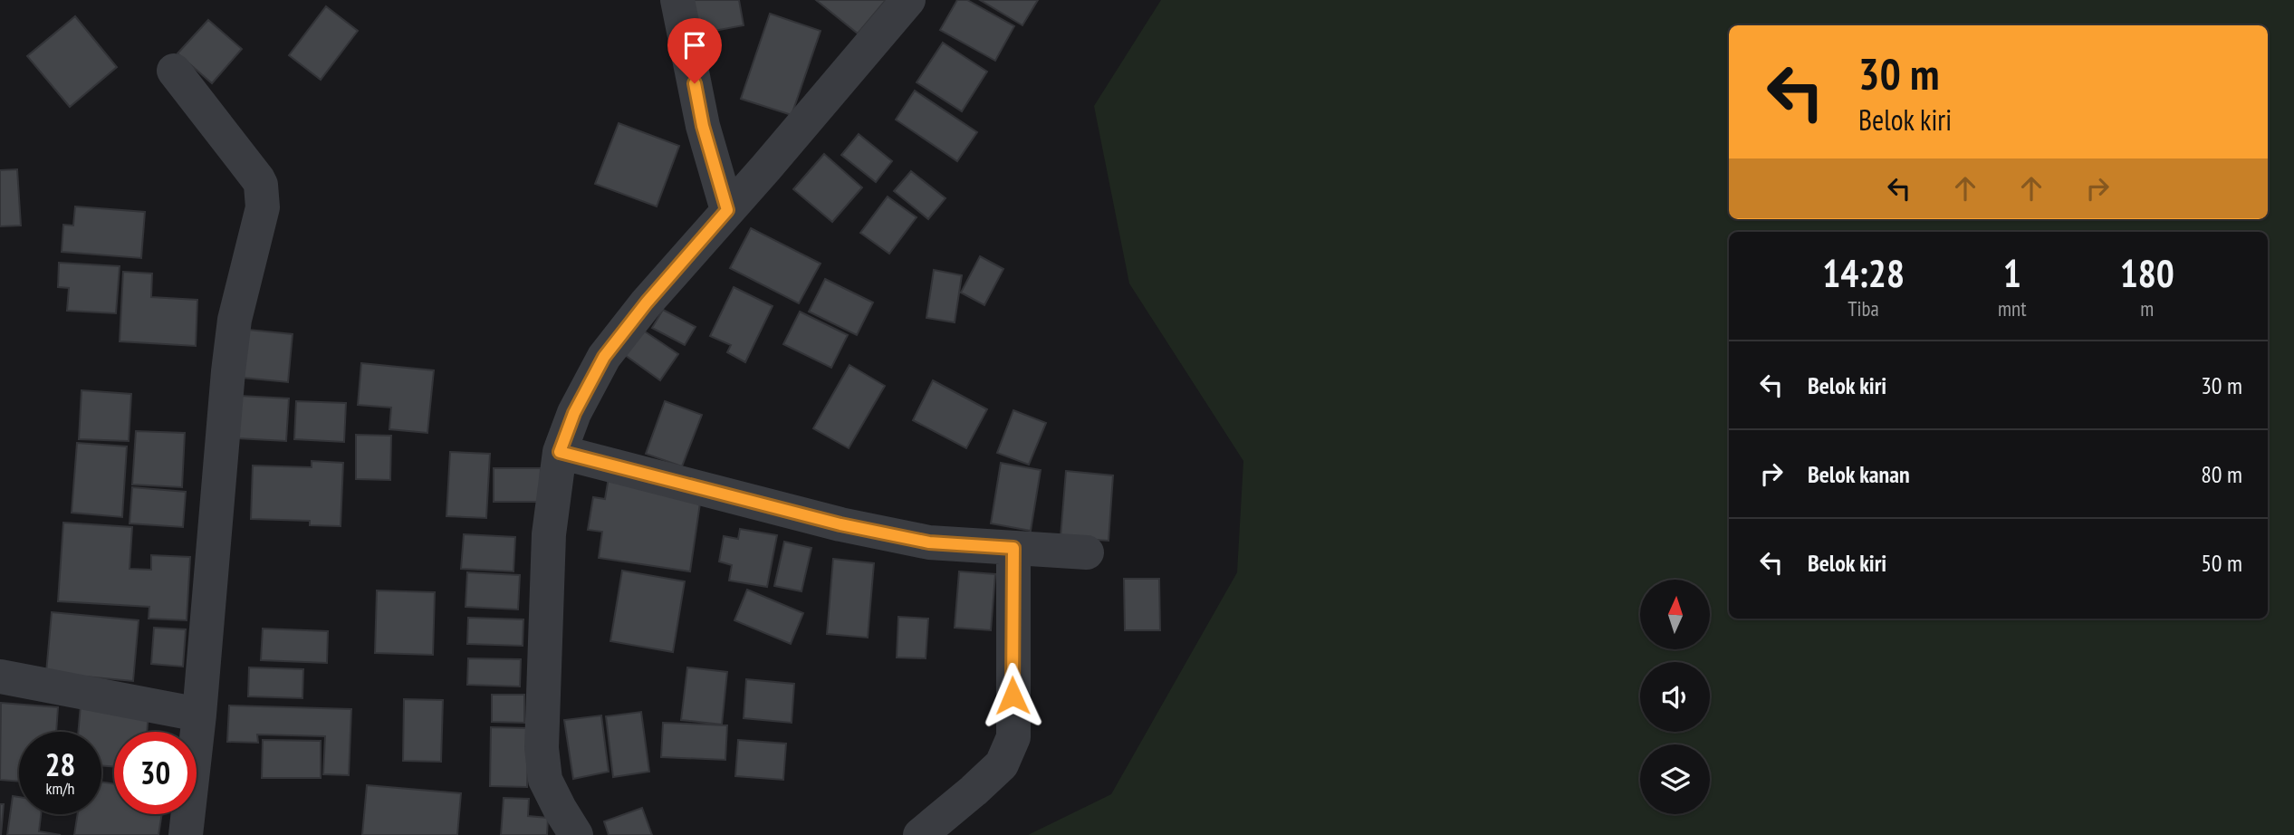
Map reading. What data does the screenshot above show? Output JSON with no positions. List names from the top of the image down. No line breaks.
{"north":"top","page":{"turn":["30 m","Belok kiri"],"eta":["14:28","Tiba","1","mnt","180","m"],"list":[{"name":"Belok kiri","value":"30 m"},{"name":"Belok kanan","value":"80 m"},{"name":"Belok kiri","value":"50 m"}],"speed":"28 km/h","limit":"30"}}
